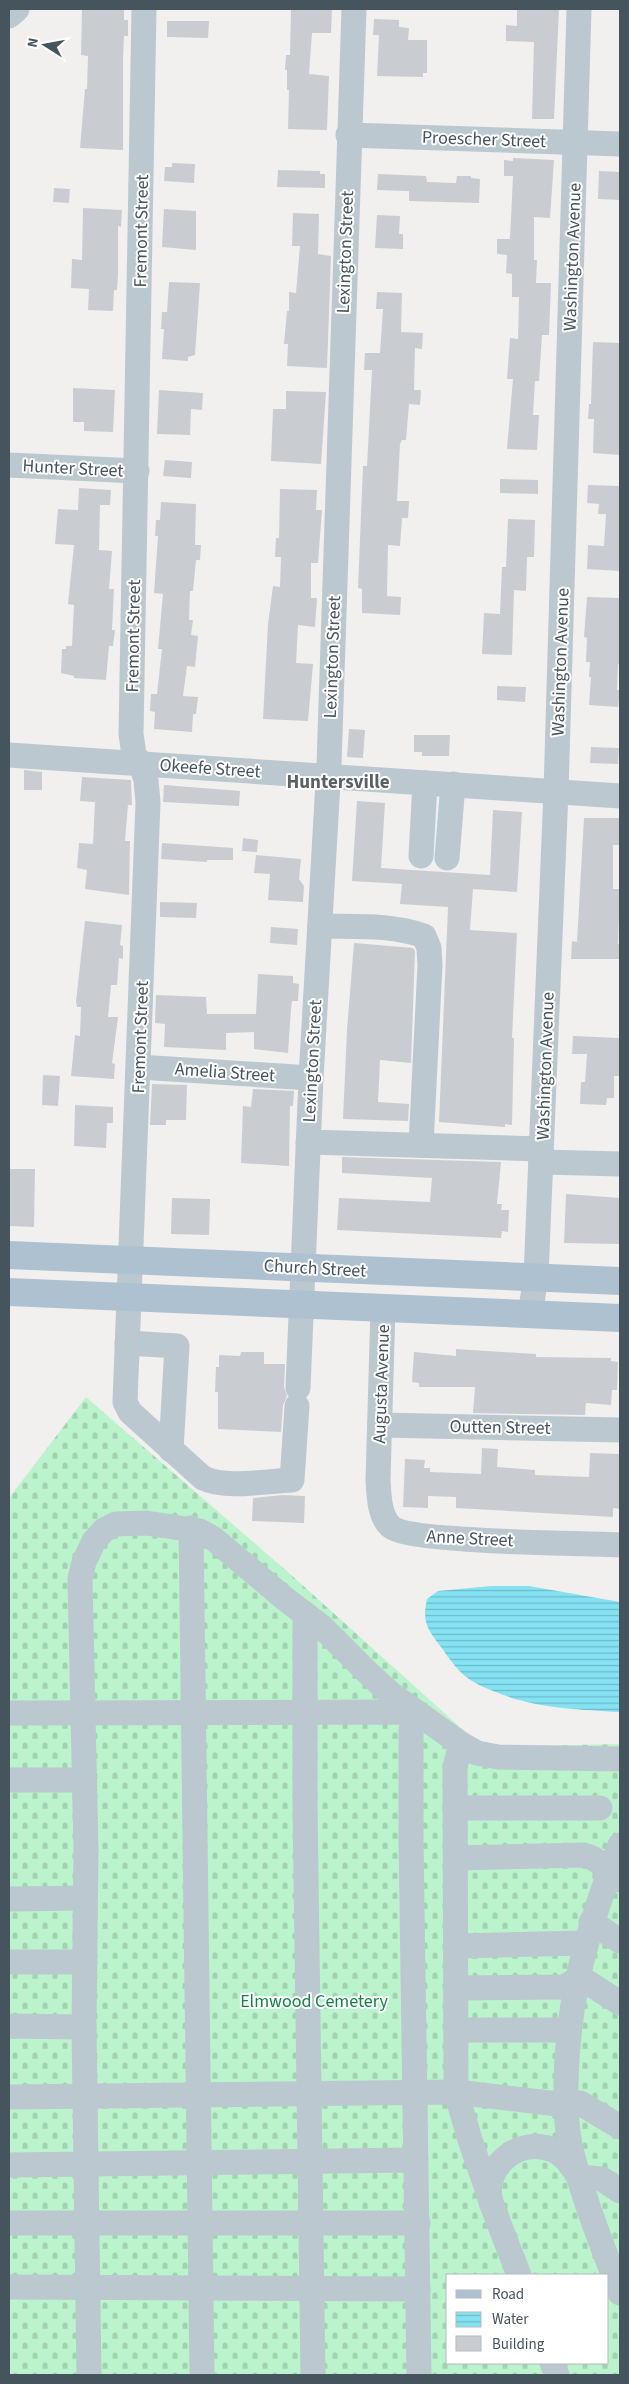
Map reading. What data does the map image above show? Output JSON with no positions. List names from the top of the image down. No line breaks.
{"streets":{"main road":["Church Street"],"street":["Proescher Street","Fremont Street","Lexington Street","Washington Avenue","Hunter Street","Okeefe Street","Amelia Street","Augusta Avenue","Outten Street","Anne Street"]},"crossings":[["Proescher Street","Lexington Street"],["Proescher Street","Washington Avenue"],["Fremont Street","Lexington Street"],["Fremont Street","Hunter Street"],["Fremont Street","Okeefe Street"],["Fremont Street","Amelia Street"],["Fremont Street","Church Street"],["Lexington Street","Okeefe Street"],["Lexington Street","Amelia Street"],["Lexington Street","Church Street"],["Washington Avenue","Okeefe Street"],["Washington Avenue","Church Street"],["Church Street","Augusta Avenue"],["Augusta Avenue","Outten Street"],["Augusta Avenue","Anne Street"]],"districts":["Huntersville"],"parks":["Elmwood Cemetery"],"legend":["Road","Water","Building"],"north":"left"}
